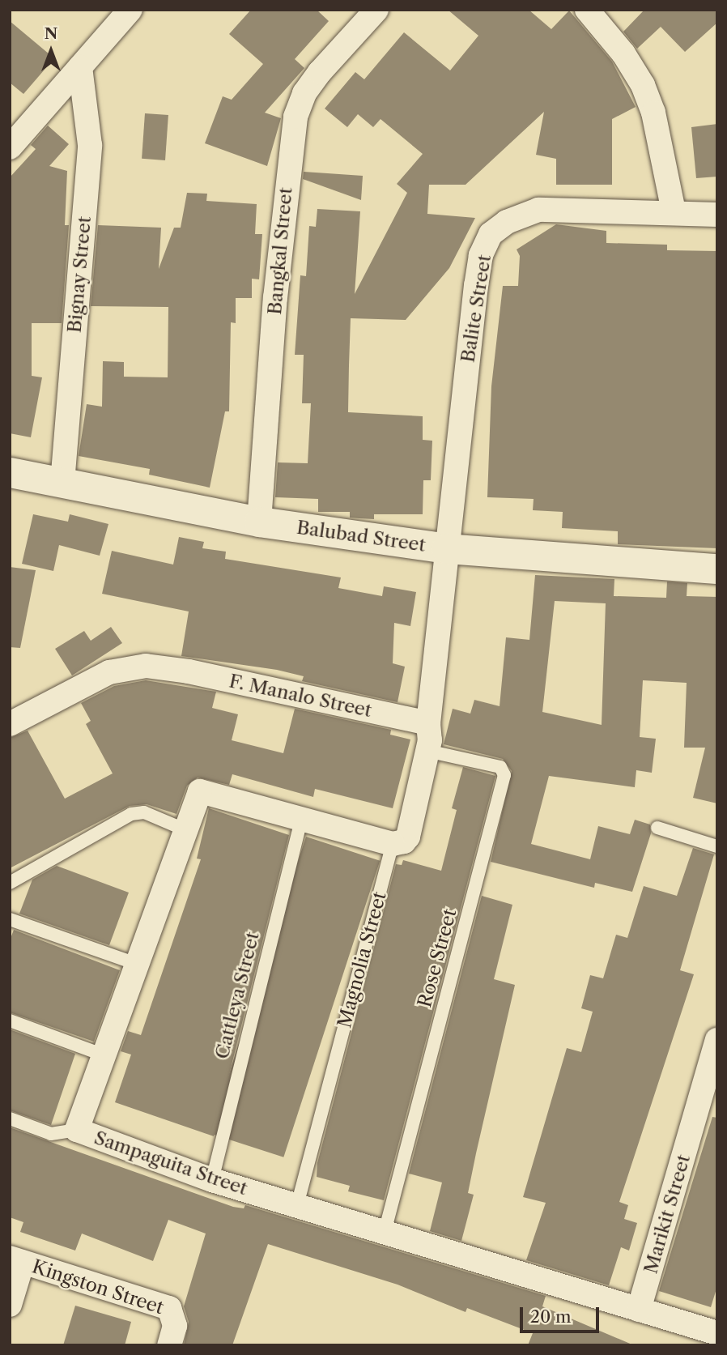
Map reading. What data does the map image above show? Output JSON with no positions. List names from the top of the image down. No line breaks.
{"streets":{"street":["Bangkal Street","Bignay Street","Balite Street","Balubad Street","F. Manalo Street","Sampaguita Street","Marikit Street","Kingston Street"],"lane":["Rose Street","Magnolia Street","Cattleya Street"]},"crossings":[["Bangkal Street","Balubad Street"],["Bignay Street","Balubad Street"],["Balite Street","Balubad Street"],["Rose Street","Sampaguita Street"],["Magnolia Street","Sampaguita Street"],["Cattleya Street","Sampaguita Street"],["Sampaguita Street","Marikit Street"]],"scale_bar":"20 m","north":"top"}
